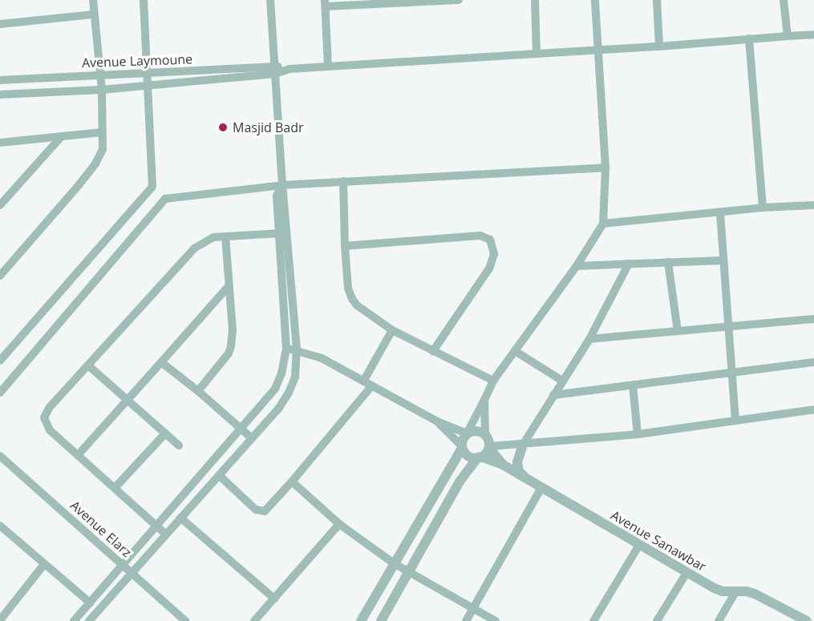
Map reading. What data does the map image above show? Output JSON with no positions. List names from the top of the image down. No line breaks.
{"streets":{"street":["Avenue Laymoune","Avenue Elarz","Avenue Sanawbar"]},"places":["Masjid Badr"]}
